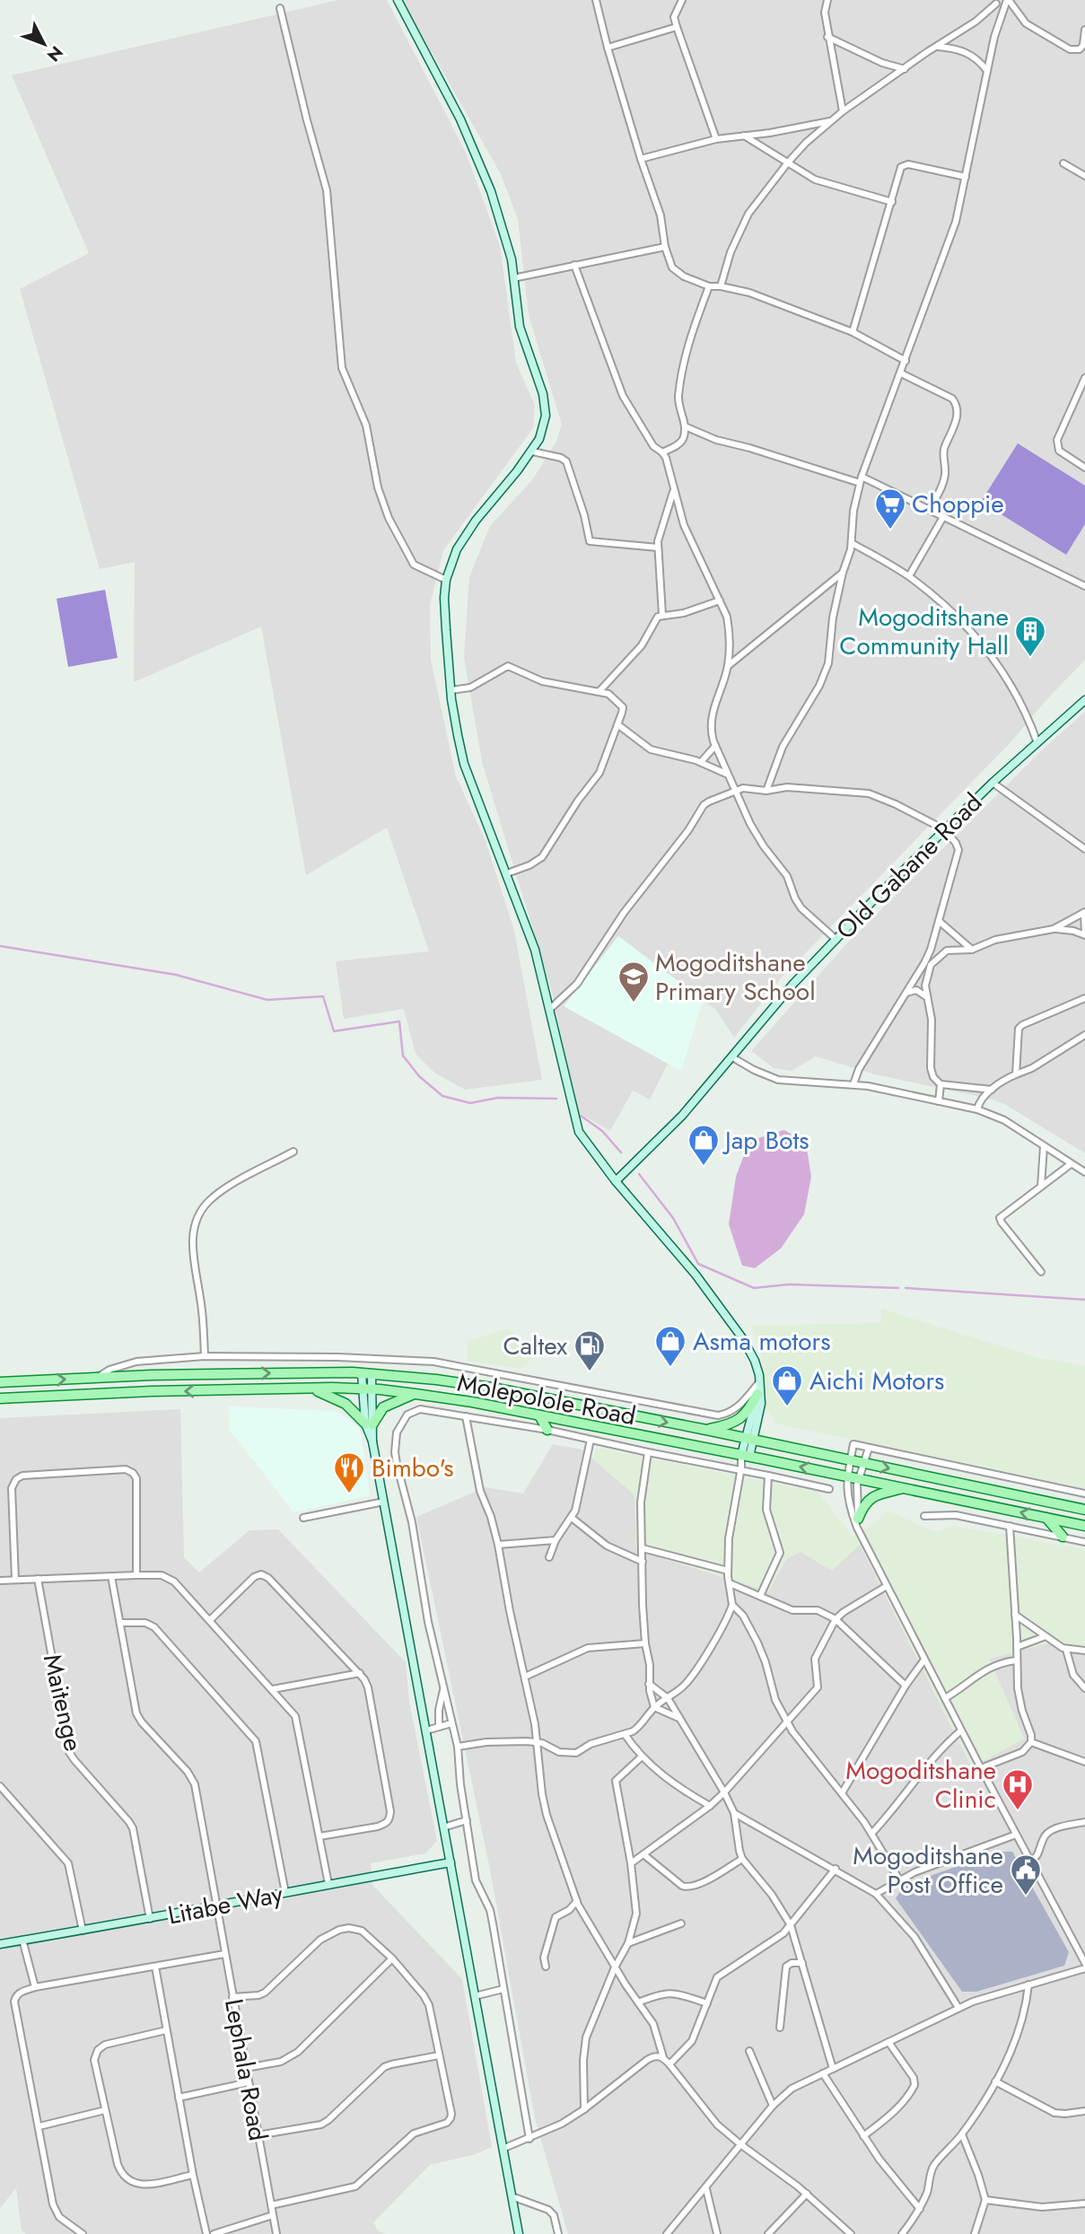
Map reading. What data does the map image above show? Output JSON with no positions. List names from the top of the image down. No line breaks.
{"streets":{"main road":["Molepolole Road"],"street":["Old Gabane Road","Maitenge","Litabe Way","Lephala Road"]},"crossings":[["Maitenge","Litabe Way"],["Litabe Way","Lephala Road"]],"places":{"supermarket":["Choppie"],"building":["Mogoditshane Community Hall"],"school or university":["Mogoditshane Primary School"],"shop":["Jap Bots","Asma motors","Aichi Motors"],"fuel station":["Caltex"],"restaurant":["Bimbo's"],"hospital":["Mogoditshane Clinic"],"public building":["Mogoditshane Post Office"]},"north":"bottom right"}
